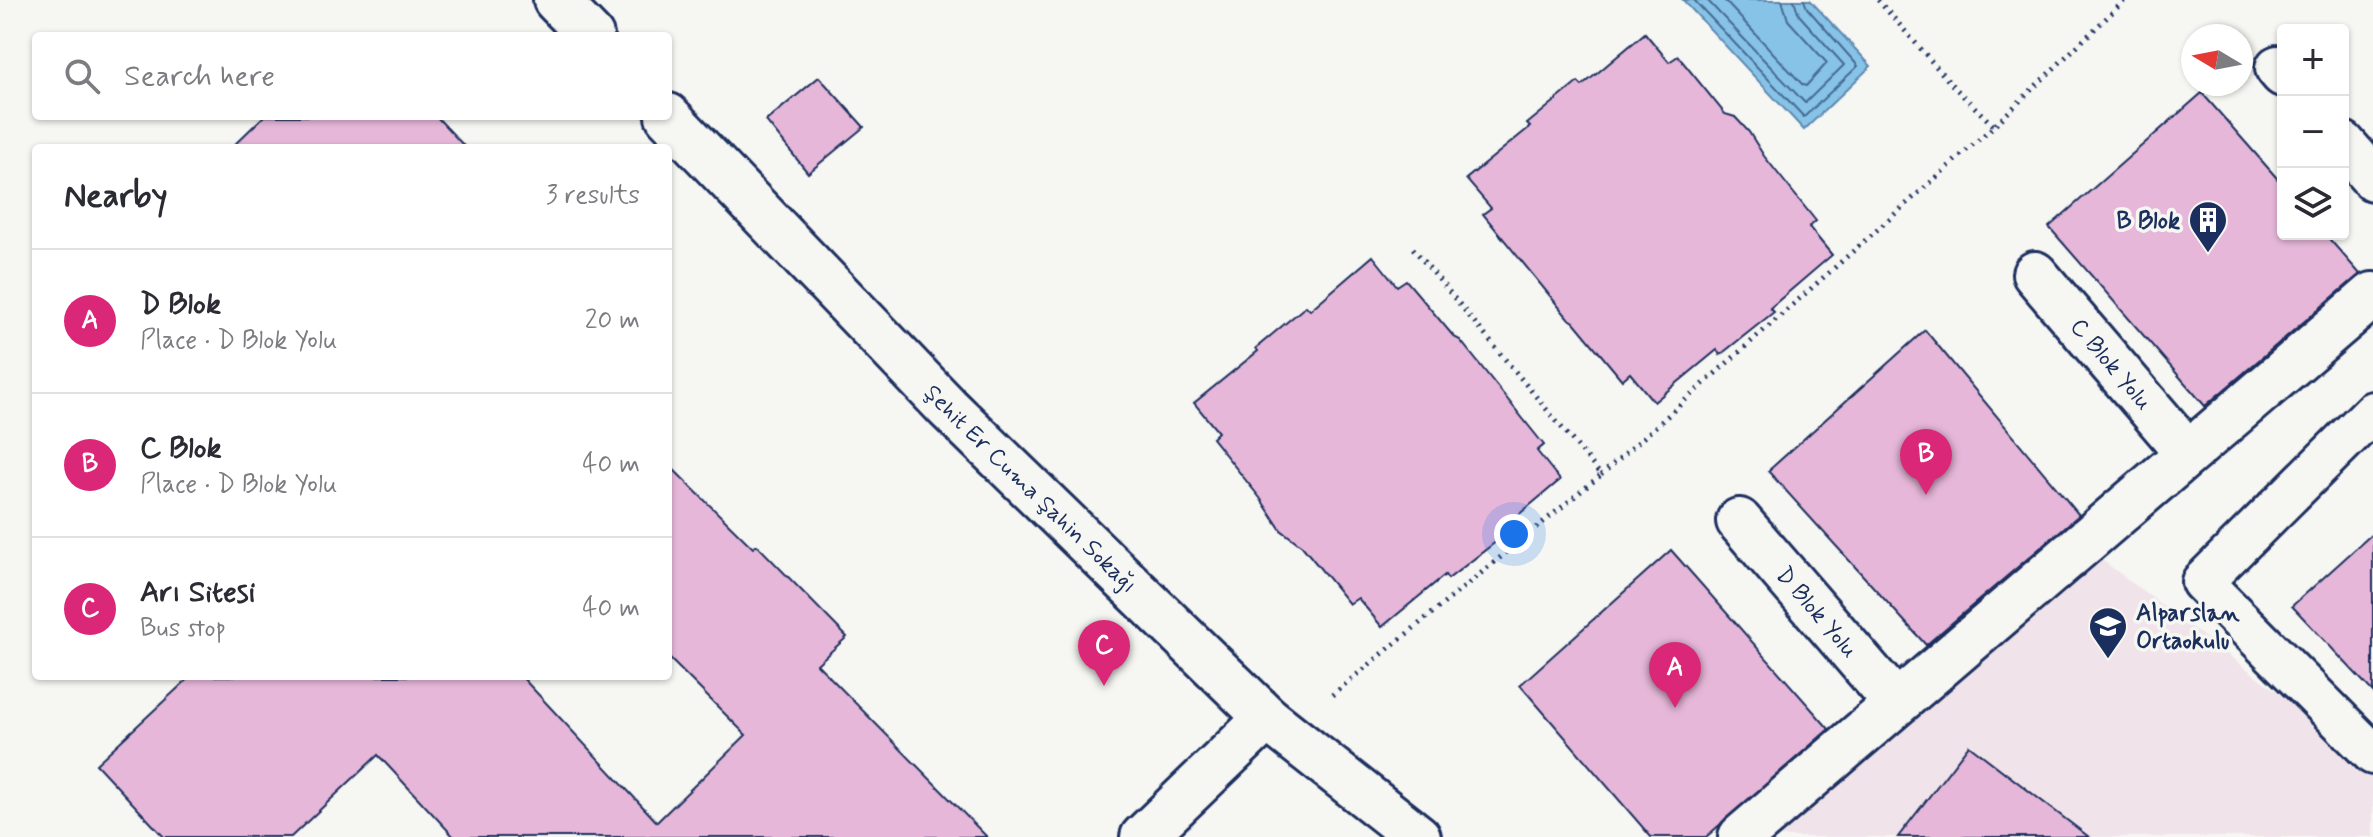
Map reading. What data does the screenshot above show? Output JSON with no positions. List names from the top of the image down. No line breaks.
{"streets":{"street":["C Blok Yolu","Şehit Er Cuma Şahin Sokağı","D Blok Yolu"]},"places":{"building":["B Blok"],"school or university":["Alparslan Ortaokulu"]},"north":"left","page":{"map_buttons":["+","−"],"search":"Search here","heading":["Nearby","3 results"],"list":[{"mark":"A","name":"D Blok","note":"Place · D Blok Yolu","value":"20 m"},{"mark":"B","name":"C Blok","note":"Place · D Blok Yolu","value":"40 m"},{"mark":"C","name":"Arı Sitesi","note":"Bus stop","value":"40 m"}],"pins":["B","C","A"]}}
